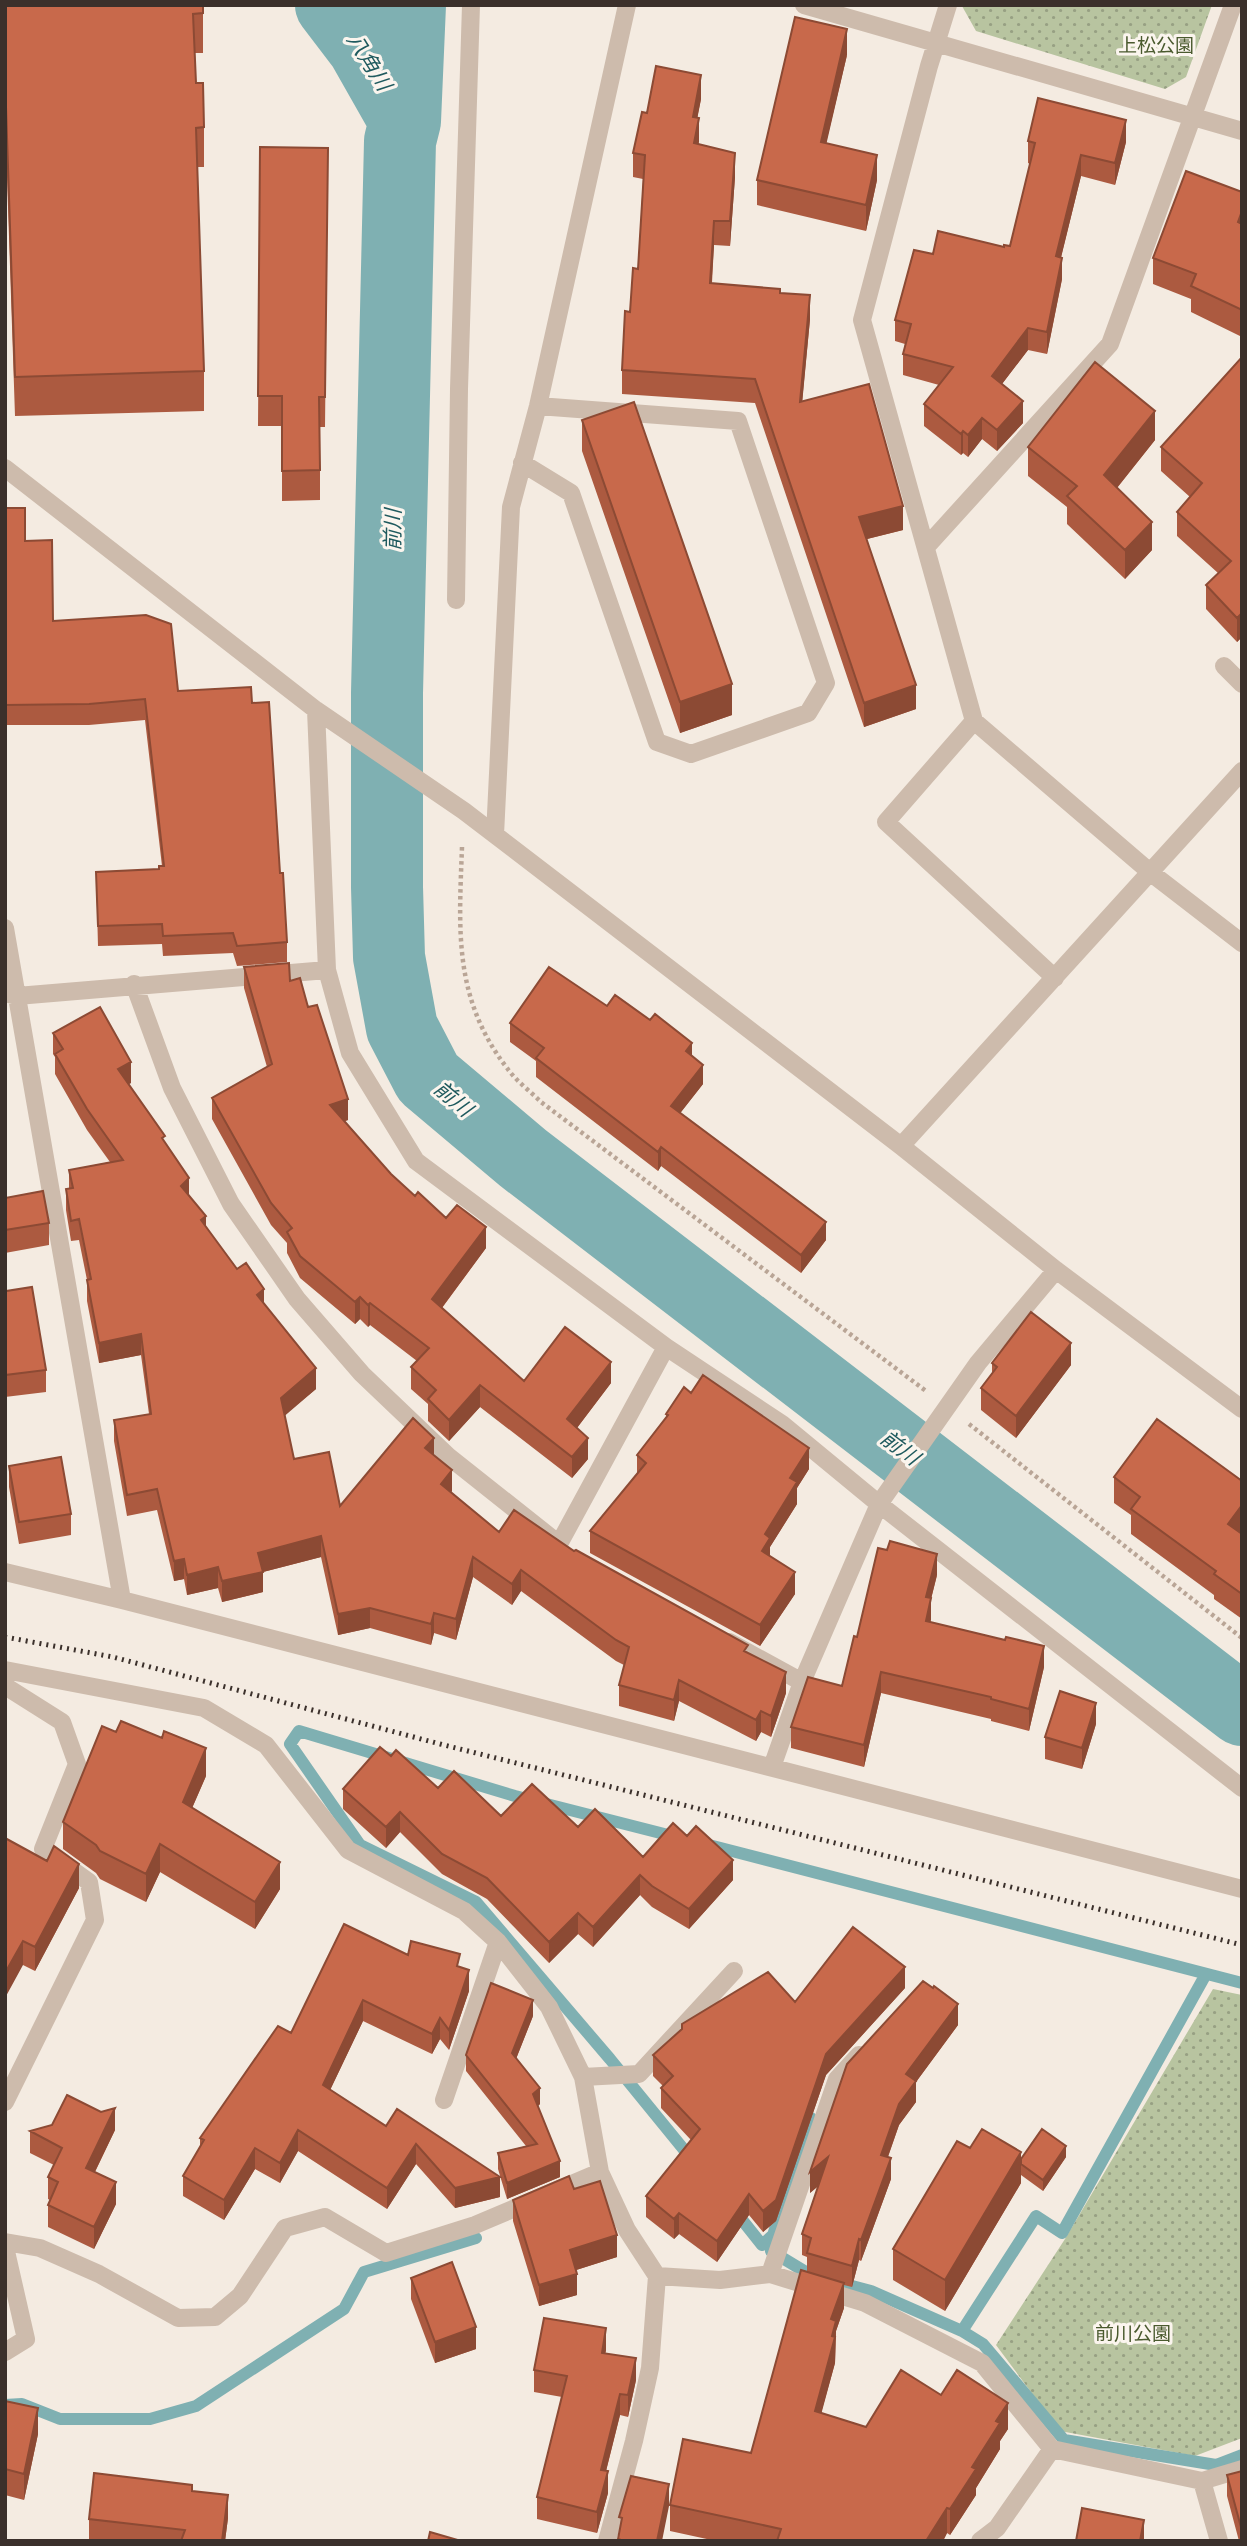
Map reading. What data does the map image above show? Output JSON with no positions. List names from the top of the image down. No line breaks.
{"water":["八角川","前川"],"parks":["上松公園","前川公園"]}
